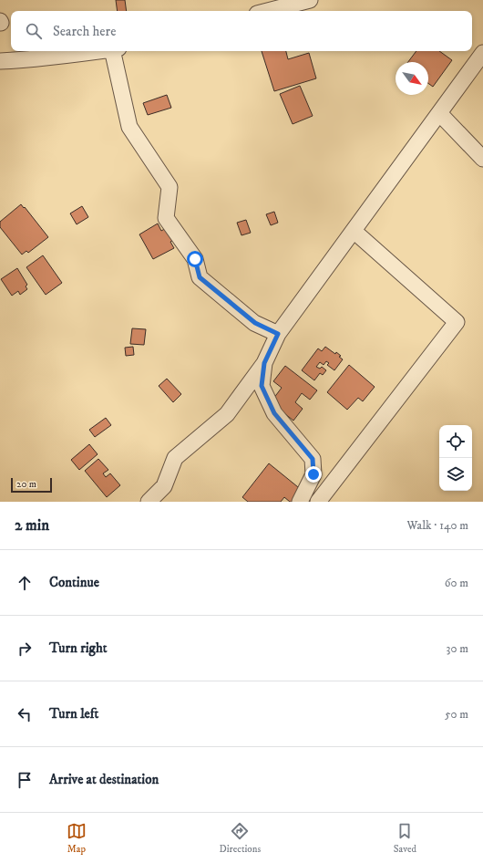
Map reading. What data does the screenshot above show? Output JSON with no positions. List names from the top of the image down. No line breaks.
{"scale_bar":"20 m","north":"bottom right","page":{"search":"Search here","scale":"20 m","heading":["2 min","Walk · 140 m"],"list":[["Continue","60 m"],["Turn right","30 m"],["Turn left","50 m"],"Arrive at destination"],"nav":["Map","Directions","Saved"]}}
